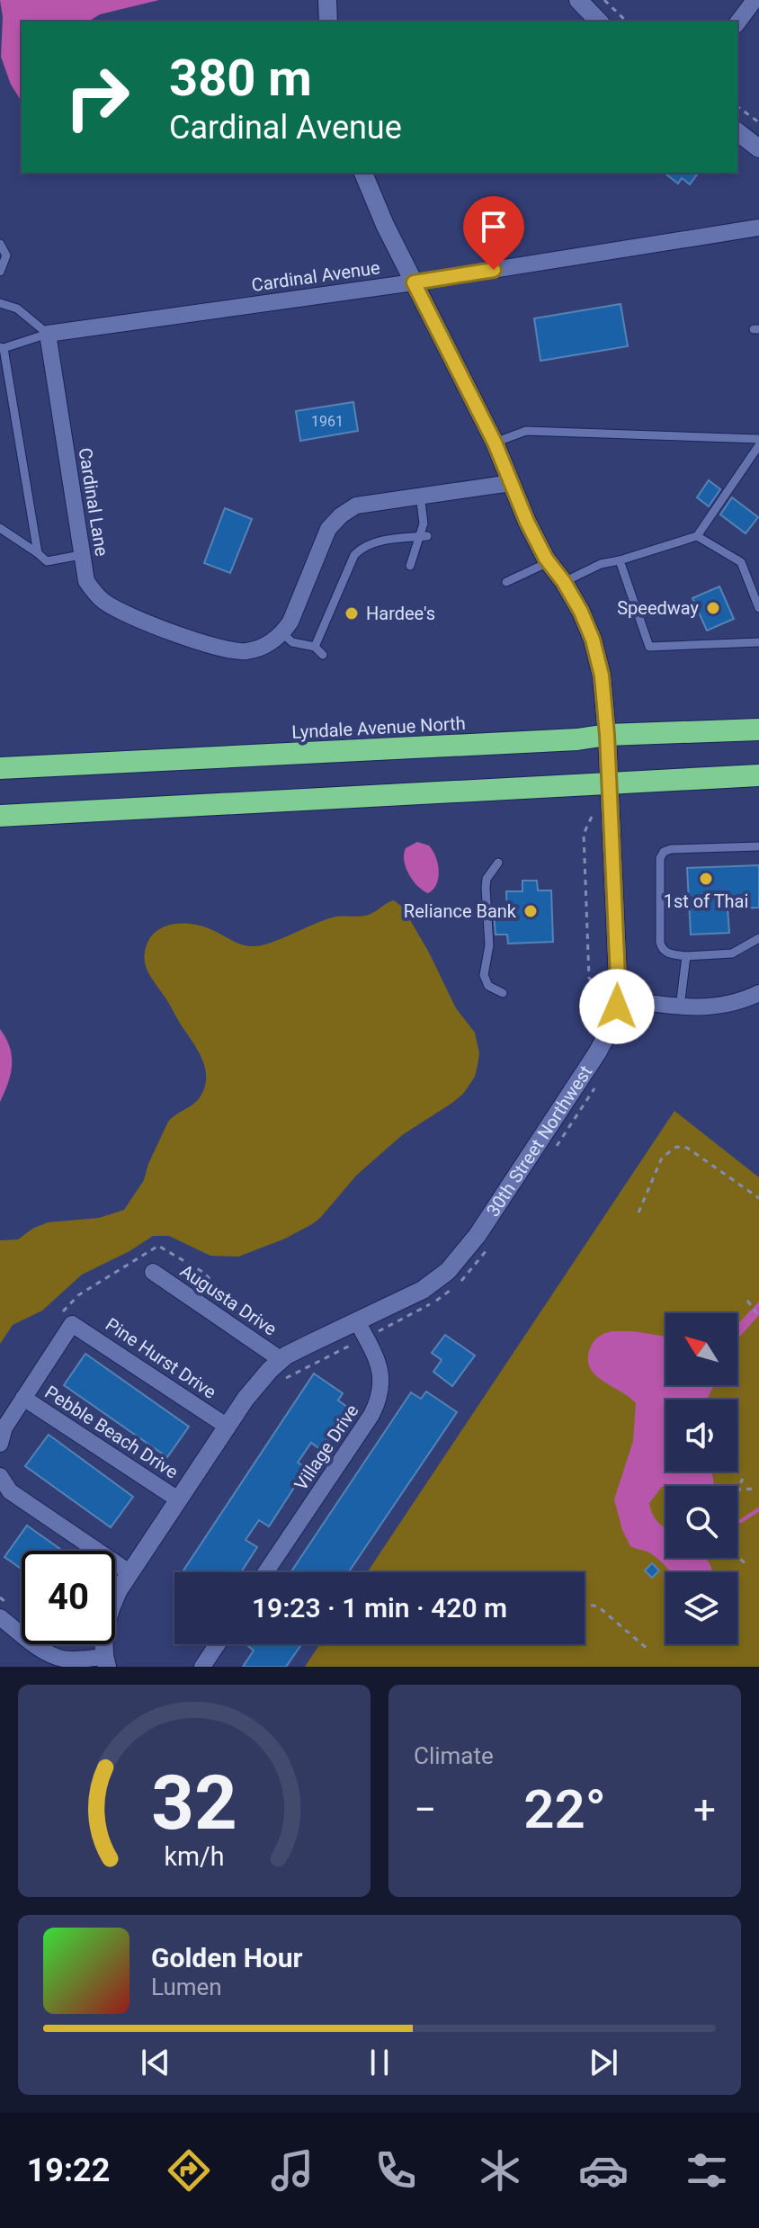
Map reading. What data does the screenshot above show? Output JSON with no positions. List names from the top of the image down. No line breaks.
{"streets":{"highway":["Lyndale Avenue North"],"street":["Cardinal Avenue","Cardinal Lane","30th Street Northwest","Augusta Drive","Pine Hurst Drive","Pebble Beach Drive","Village Drive"]},"crossings":[["Cardinal Avenue","Cardinal Lane"],["Cardinal Avenue","30th Street Northwest"],["Lyndale Avenue North","30th Street Northwest"],["30th Street Northwest","Augusta Drive"],["30th Street Northwest","Pine Hurst Drive"],["30th Street Northwest","Pebble Beach Drive"],["30th Street Northwest","Village Drive"]],"places":["Speedway","Hardee's","1st of Thai","Reliance Bank"],"house_numbers":["1961"],"north":"top left","page":{"turn":["380 m","Cardinal Avenue"],"limit":"40","trip":"19:23 · 1 min · 420 m","tile":"Climate","heat":["−","22°","+"],"song":["Golden Hour","Lumen"],"tabs":"19:22","gauge":["32","km/h"]}}
